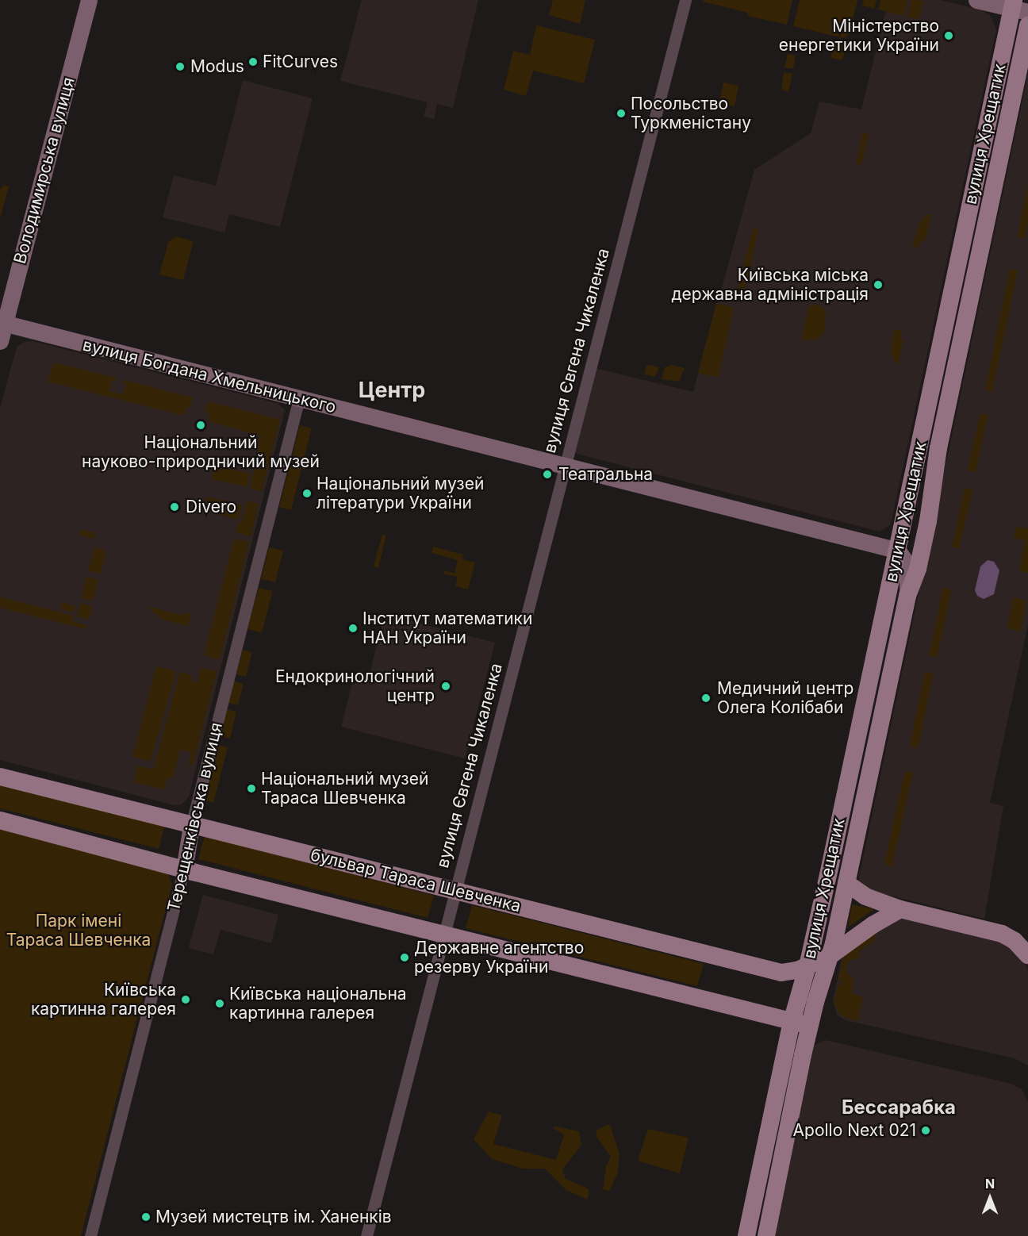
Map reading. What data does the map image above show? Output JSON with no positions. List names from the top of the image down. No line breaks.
{"streets":{"main road":["вулиця Хрещатик","бульвар Тараса Шевченка"],"street":["Володимирська вулиця","вулиця Євгена Чикаленка","вулиця Богдана Хмельницького","Терещенківська вулиця"]},"crossings":[["вулиця Хрещатик","вулиця Богдана Хмельницького"],["вулиця Хрещатик","бульвар Тараса Шевченка"],["Володимирська вулиця","вулиця Богдана Хмельницького"],["вулиця Євгена Чикаленка","вулиця Богдана Хмельницького"],["вулиця Євгена Чикаленка","бульвар Тараса Шевченка"],["вулиця Богдана Хмельницького","Терещенківська вулиця"],["Терещенківська вулиця","бульвар Тараса Шевченка"]],"districts":["Центр","Бессарабка"],"parks":["Парк імені Тараса Шевченка"],"places":["Міністерство енергетики України","FitCurves","Modus","Посольство Туркменістану","Київська міська державна адміністрація","Національний науково-природничий музей","Театральна","Національний музей літератури України","Divero","Інститут математики НАН України","Ендокринологічний центр","Медичний центр Олега Колібаби","Національний музей Тараса Шевченка","Державне агентство резерву України","Київська картинна галерея","Київська національна картинна галерея","Apollo Next 021","Музей мистецтв ім. Ханенків"],"north":"top"}
